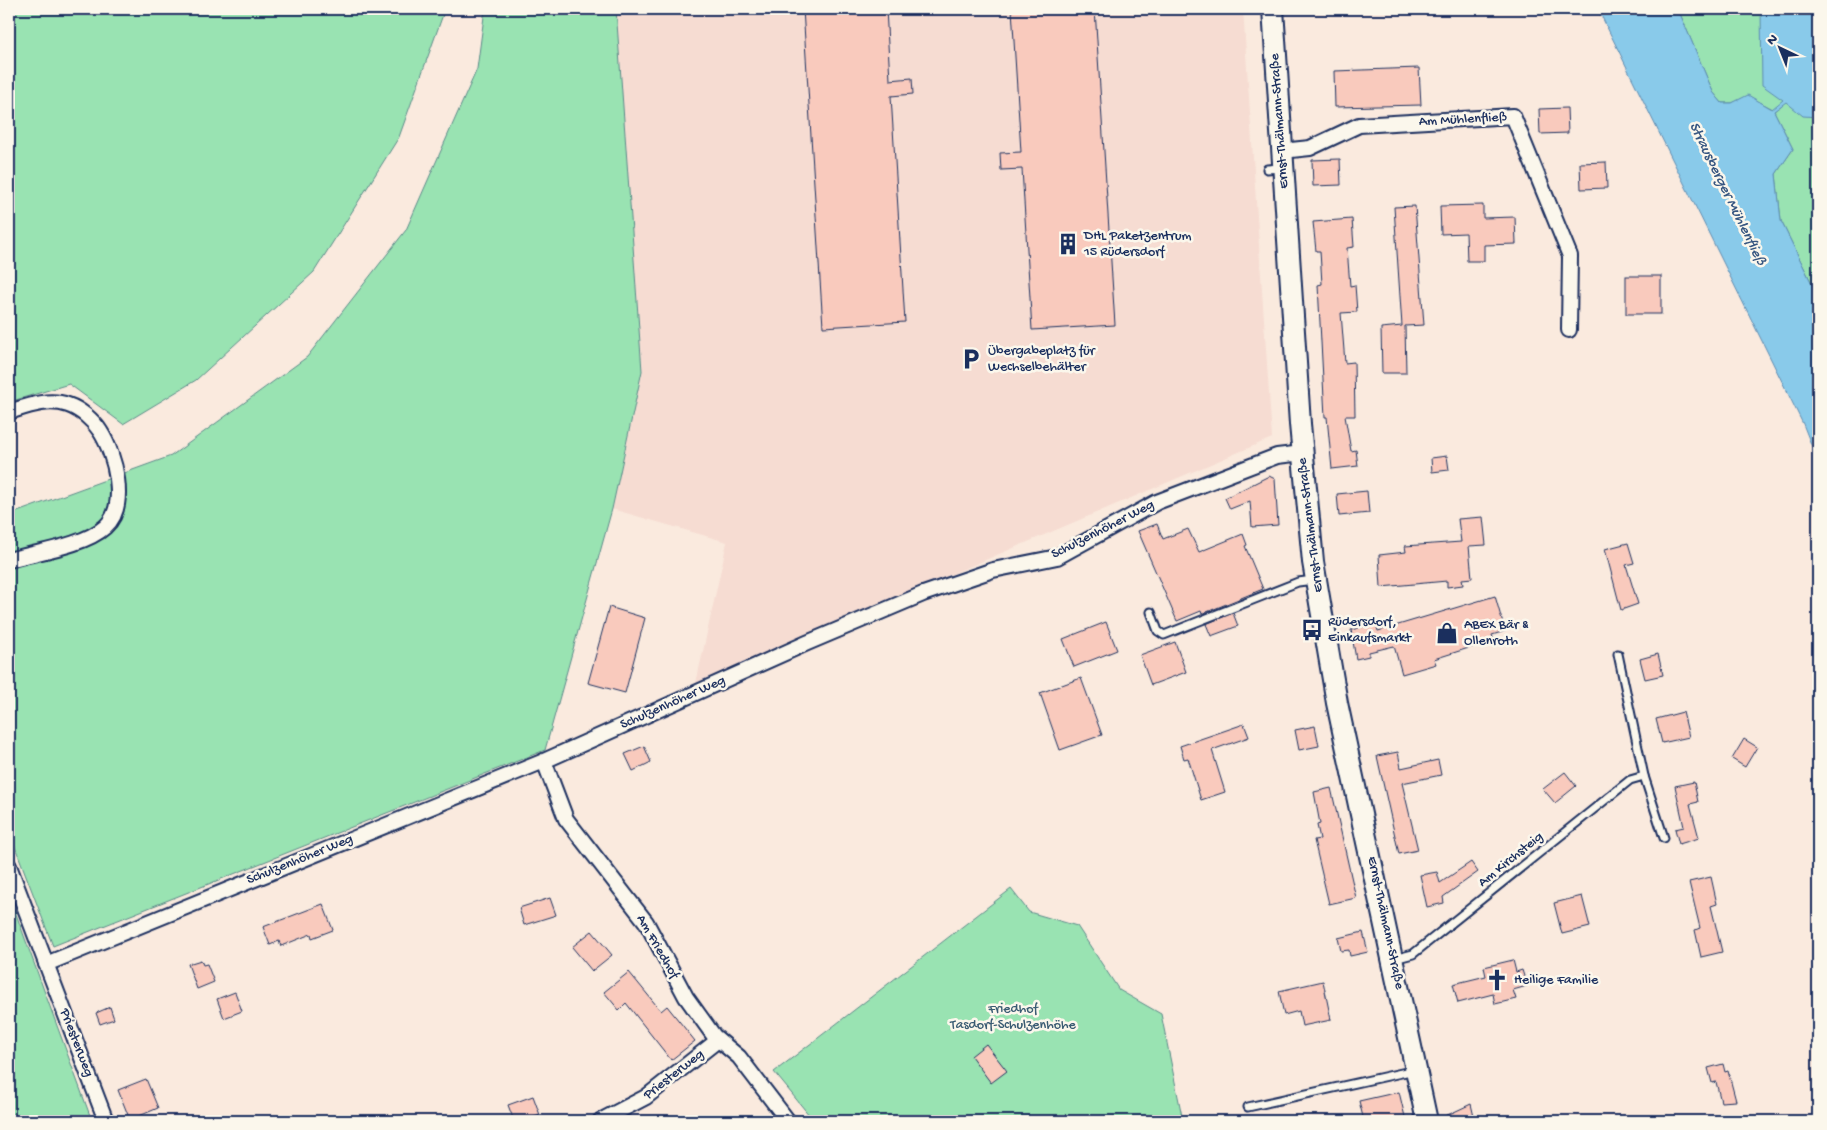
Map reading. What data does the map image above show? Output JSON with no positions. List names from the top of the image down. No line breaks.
{"streets":{"main road":["Ernst-Thälmann-Straße"],"street":["Am Mühlenfließ","Schulzenhöher Weg","Am Friedhof","Priesterweg"],"lane":["Am Kirchsteig"]},"crossings":[["Am Mühlenfließ","Ernst-Thälmann-Straße"],["Ernst-Thälmann-Straße","Schulzenhöher Weg"],["Ernst-Thälmann-Straße","Am Kirchsteig"],["Schulzenhöher Weg","Am Friedhof"],["Schulzenhöher Weg","Priesterweg"],["Am Friedhof","Priesterweg"]],"water":["Strausberger Mühlenfließ"],"parks":["Friedhof Tasdorf-Schulzenhöhe"],"places":{"building":["DHL Paketzentrum 15 Rüdersdorf"],"parking":["Übergabeplatz für Wechselbehälter"],"bus stop":["Rüdersdorf, Einkaufsmarkt"],"shop":["ABEX Bär & Ollenroth"],"church":["Heilige Familie"]},"north":"top left"}
